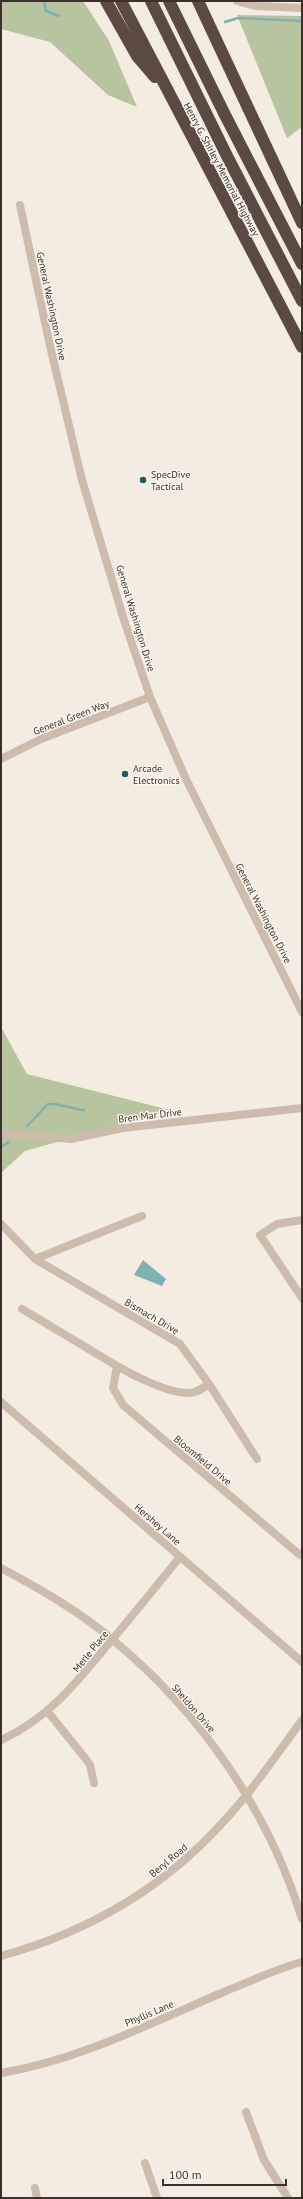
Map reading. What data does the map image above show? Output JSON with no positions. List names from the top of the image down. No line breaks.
{"streets":{"highway":["Henry G. Shirley Memorial Highway"],"street":["General Washington Drive","General Green Way","Bren Mar Drive","Bismach Drive","Bloomfield Drive","Hershey Lane","Merle Place","Sheldon Drive","Beryl Road","Phyllis Lane"]},"crossings":[["General Washington Drive","General Green Way"],["Hershey Lane","Merle Place"],["Merle Place","Sheldon Drive"],["Sheldon Drive","Beryl Road"]],"places":["SpecDive Tactical","Arcade Electronics"],"scale_bar":"100 m"}
